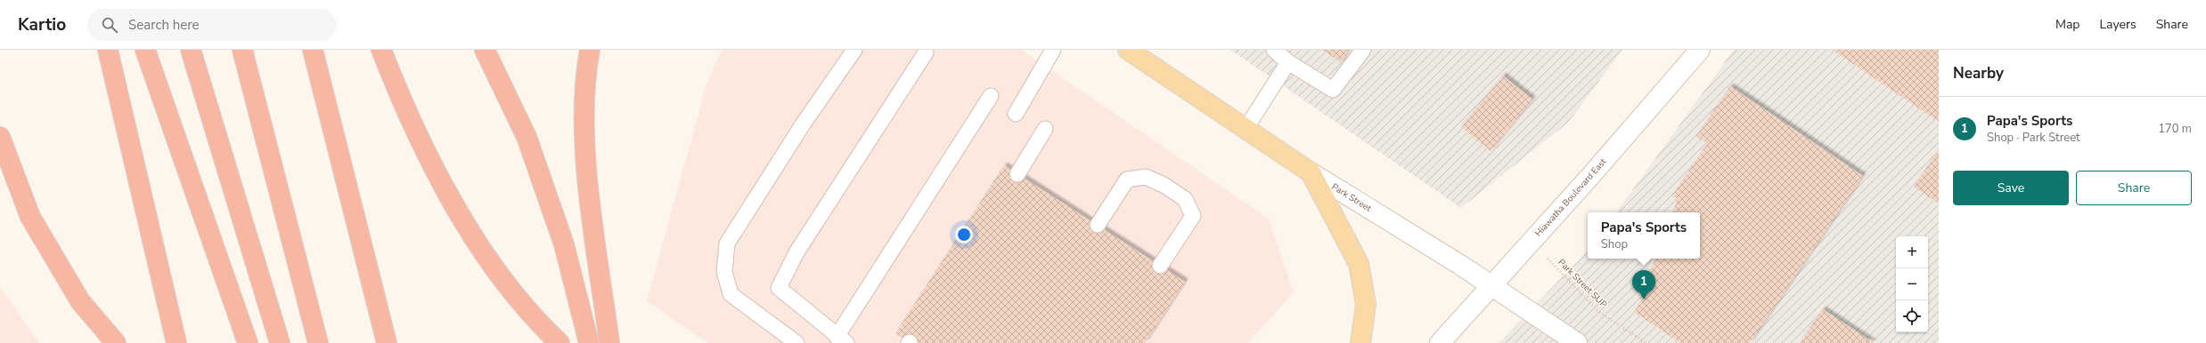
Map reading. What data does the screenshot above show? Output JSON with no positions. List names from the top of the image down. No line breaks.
{"streets":{"main road":["Hiawatha Boulevard East","Park Street"],"path":["Park Street SUP"]},"crossings":[["Hiawatha Boulevard East","Park Street"],["Hiawatha Boulevard East","Park Street SUP"]],"page":{"header":"Kartio","search":"Search here","nav":["Map","Layers","Share"],"heading":"Nearby","list":[{"mark":"1","name":"Papa's Sports","note":"Shop · Park Street","value":"170 m"}],"buttons":["Save","Share"],"popup":["Papa's Sports","Shop"],"map_buttons":["+","−"],"pins":"1"}}
